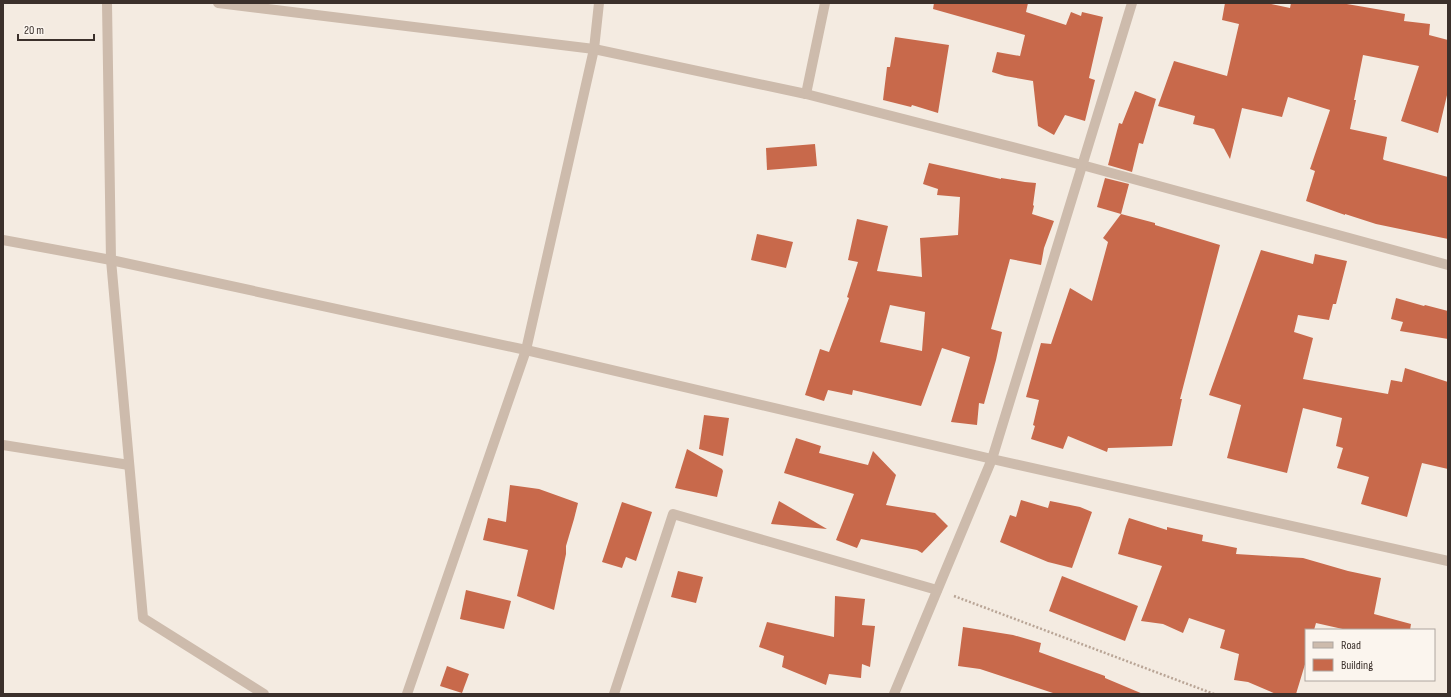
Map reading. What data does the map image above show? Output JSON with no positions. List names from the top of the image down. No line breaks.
{"legend":["Road","Building"],"scale_bar":"20 m"}
